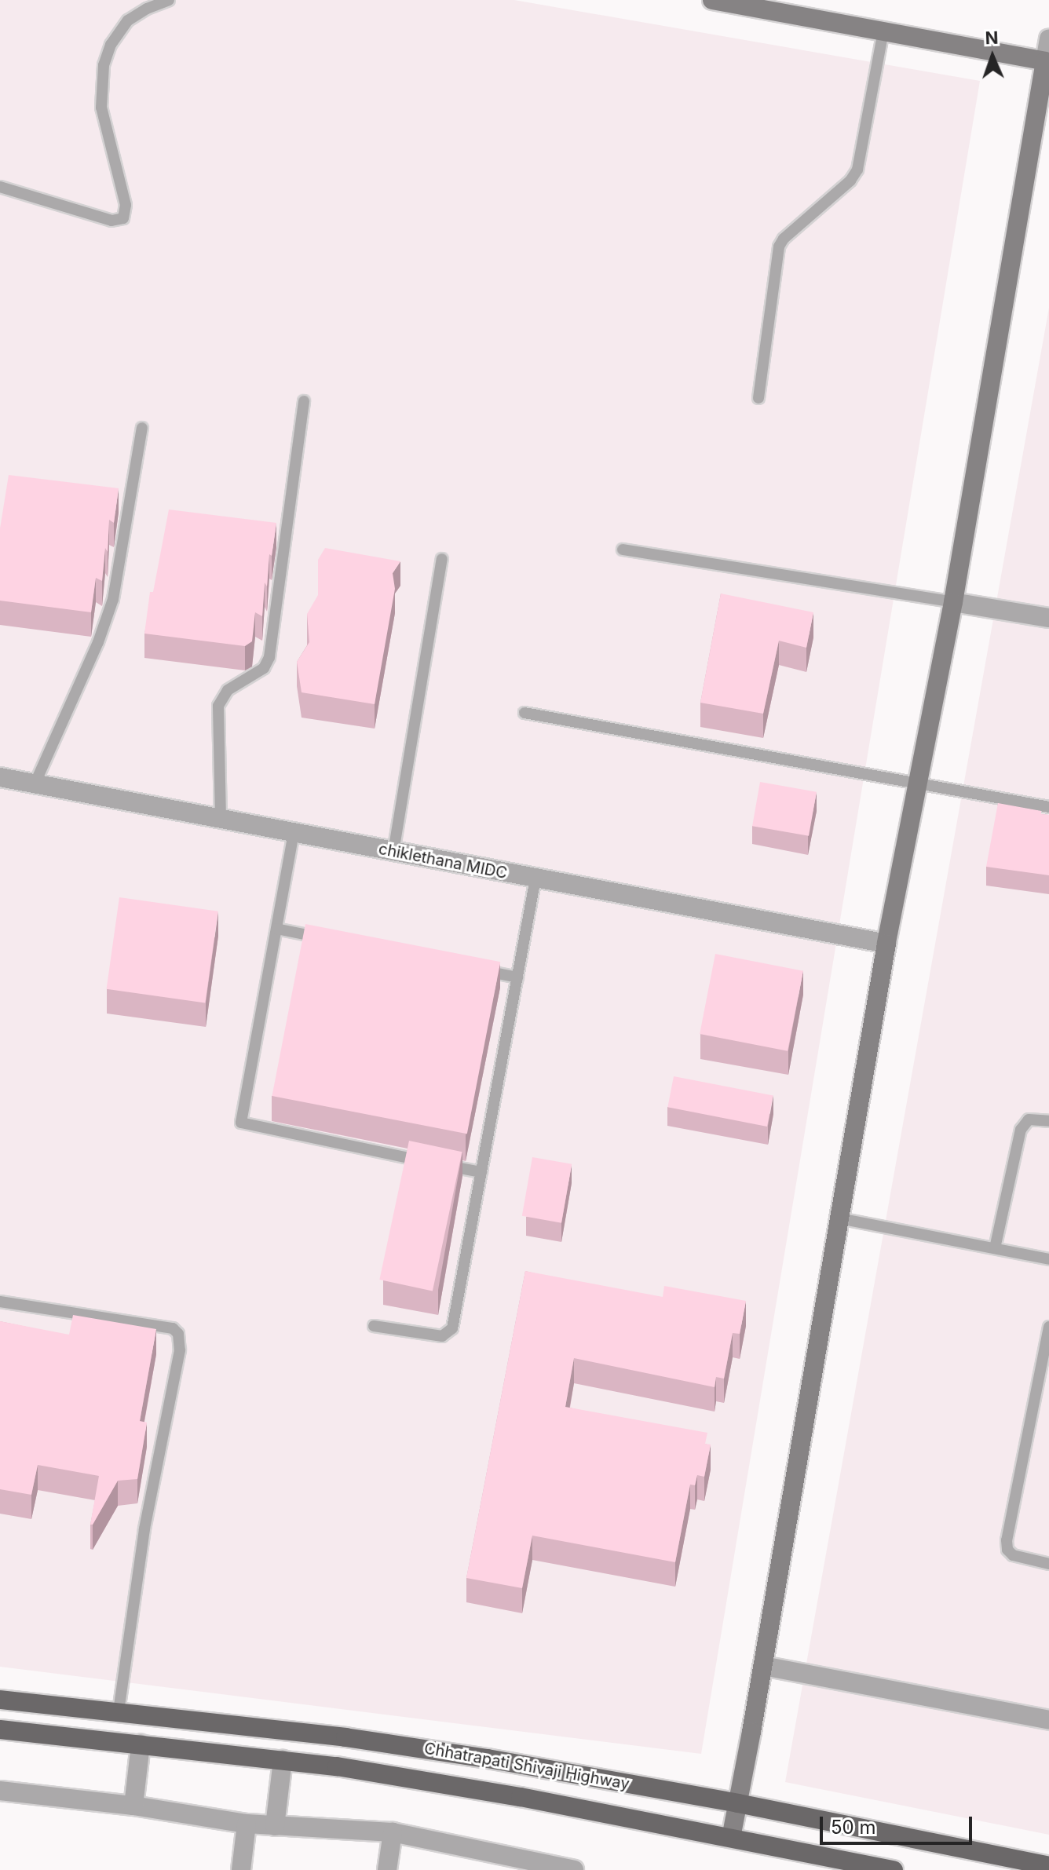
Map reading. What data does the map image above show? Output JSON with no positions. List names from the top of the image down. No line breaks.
{"streets":{"main road":["Chhatrapati Shivaji Highway"],"street":["chiklethana MIDC"]},"scale_bar":"50 m","north":"top"}
